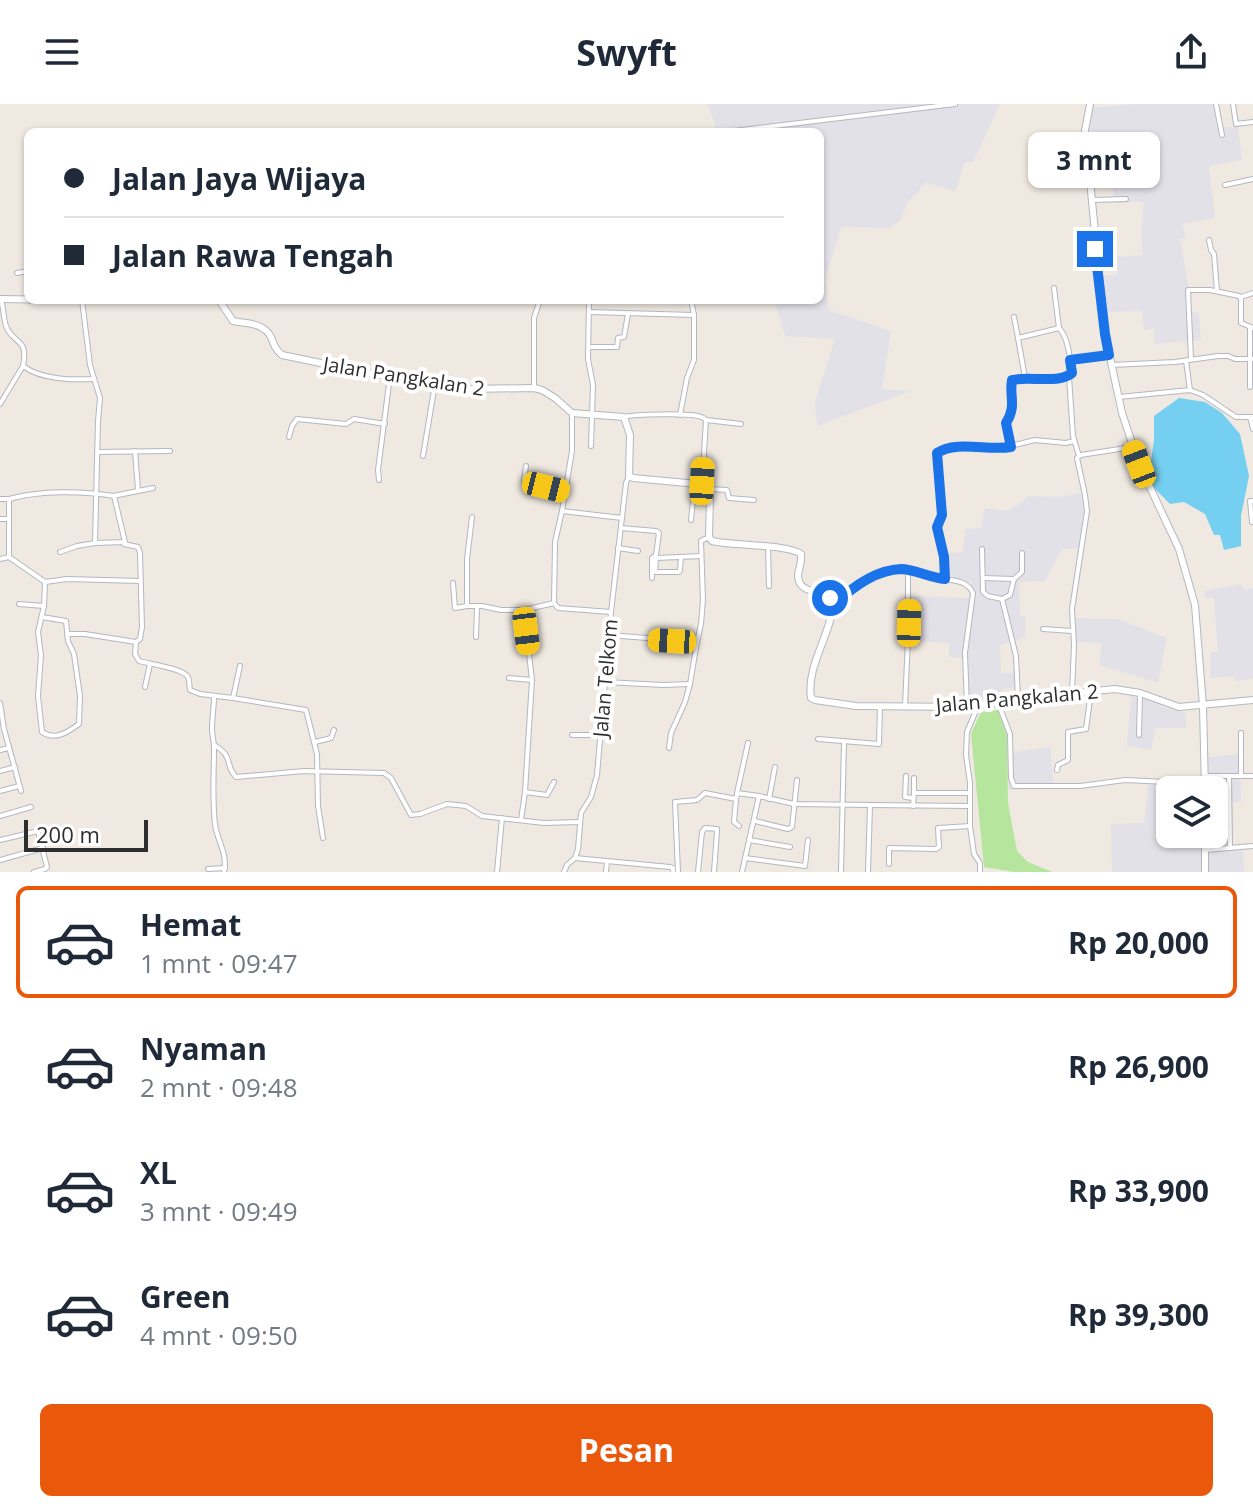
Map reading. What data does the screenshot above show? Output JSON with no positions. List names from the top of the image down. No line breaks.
{"streets":{"street":["Jalan Pangkalan 2","Jalan Telkom"]},"scale_bar":"200 m","page":{"header":"Swyft","banner":["Jalan Jaya Wijaya","Jalan Rawa Tengah"],"bubble":"3 mnt","scale":"200 m","list":[{"name":"Hemat","note":"1 mnt · 09:47","value":"Rp 20,000"},{"name":"Nyaman","note":"2 mnt · 09:48","value":"Rp 26,900"},{"name":"XL","note":"3 mnt · 09:49","value":"Rp 33,900"},{"name":"Green","note":"4 mnt · 09:50","value":"Rp 39,300"}],"buttons":"Pesan"}}
